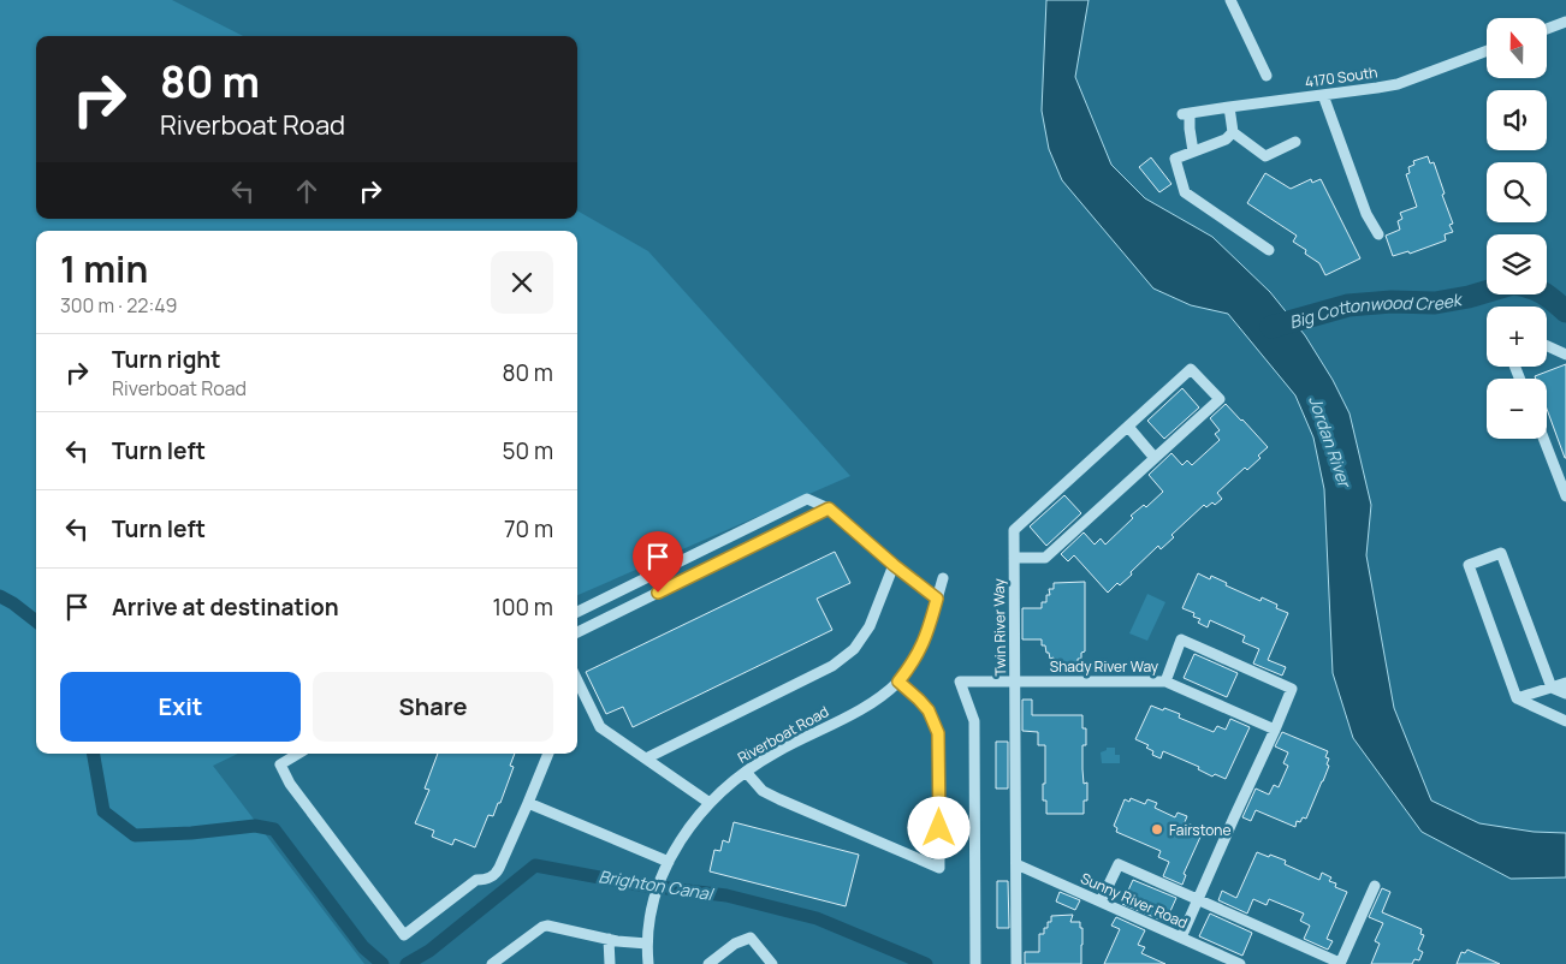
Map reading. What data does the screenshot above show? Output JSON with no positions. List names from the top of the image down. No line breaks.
{"streets":{"street":["4170 South","Twin River Way","Shady River Way","Riverboat Road","Sunny River Road"]},"crossings":[["Twin River Way","Shady River Way"],["Twin River Way","Sunny River Road"]],"water":["Big Cottonwood Creek","Jordan River","Brighton Canal"],"places":["Fairstone"],"north":"top","page":{"map_buttons":["+","−"],"turn":["80 m","Riverboat Road"],"heading":["1 min","300 m · 22:49"],"list":[{"name":"Turn right","note":"Riverboat Road","value":"80 m"},{"name":"Turn left","value":"50 m"},{"name":"Turn left","value":"70 m"},{"name":"Arrive at destination","value":"100 m"}],"buttons":["Exit","Share"]}}
